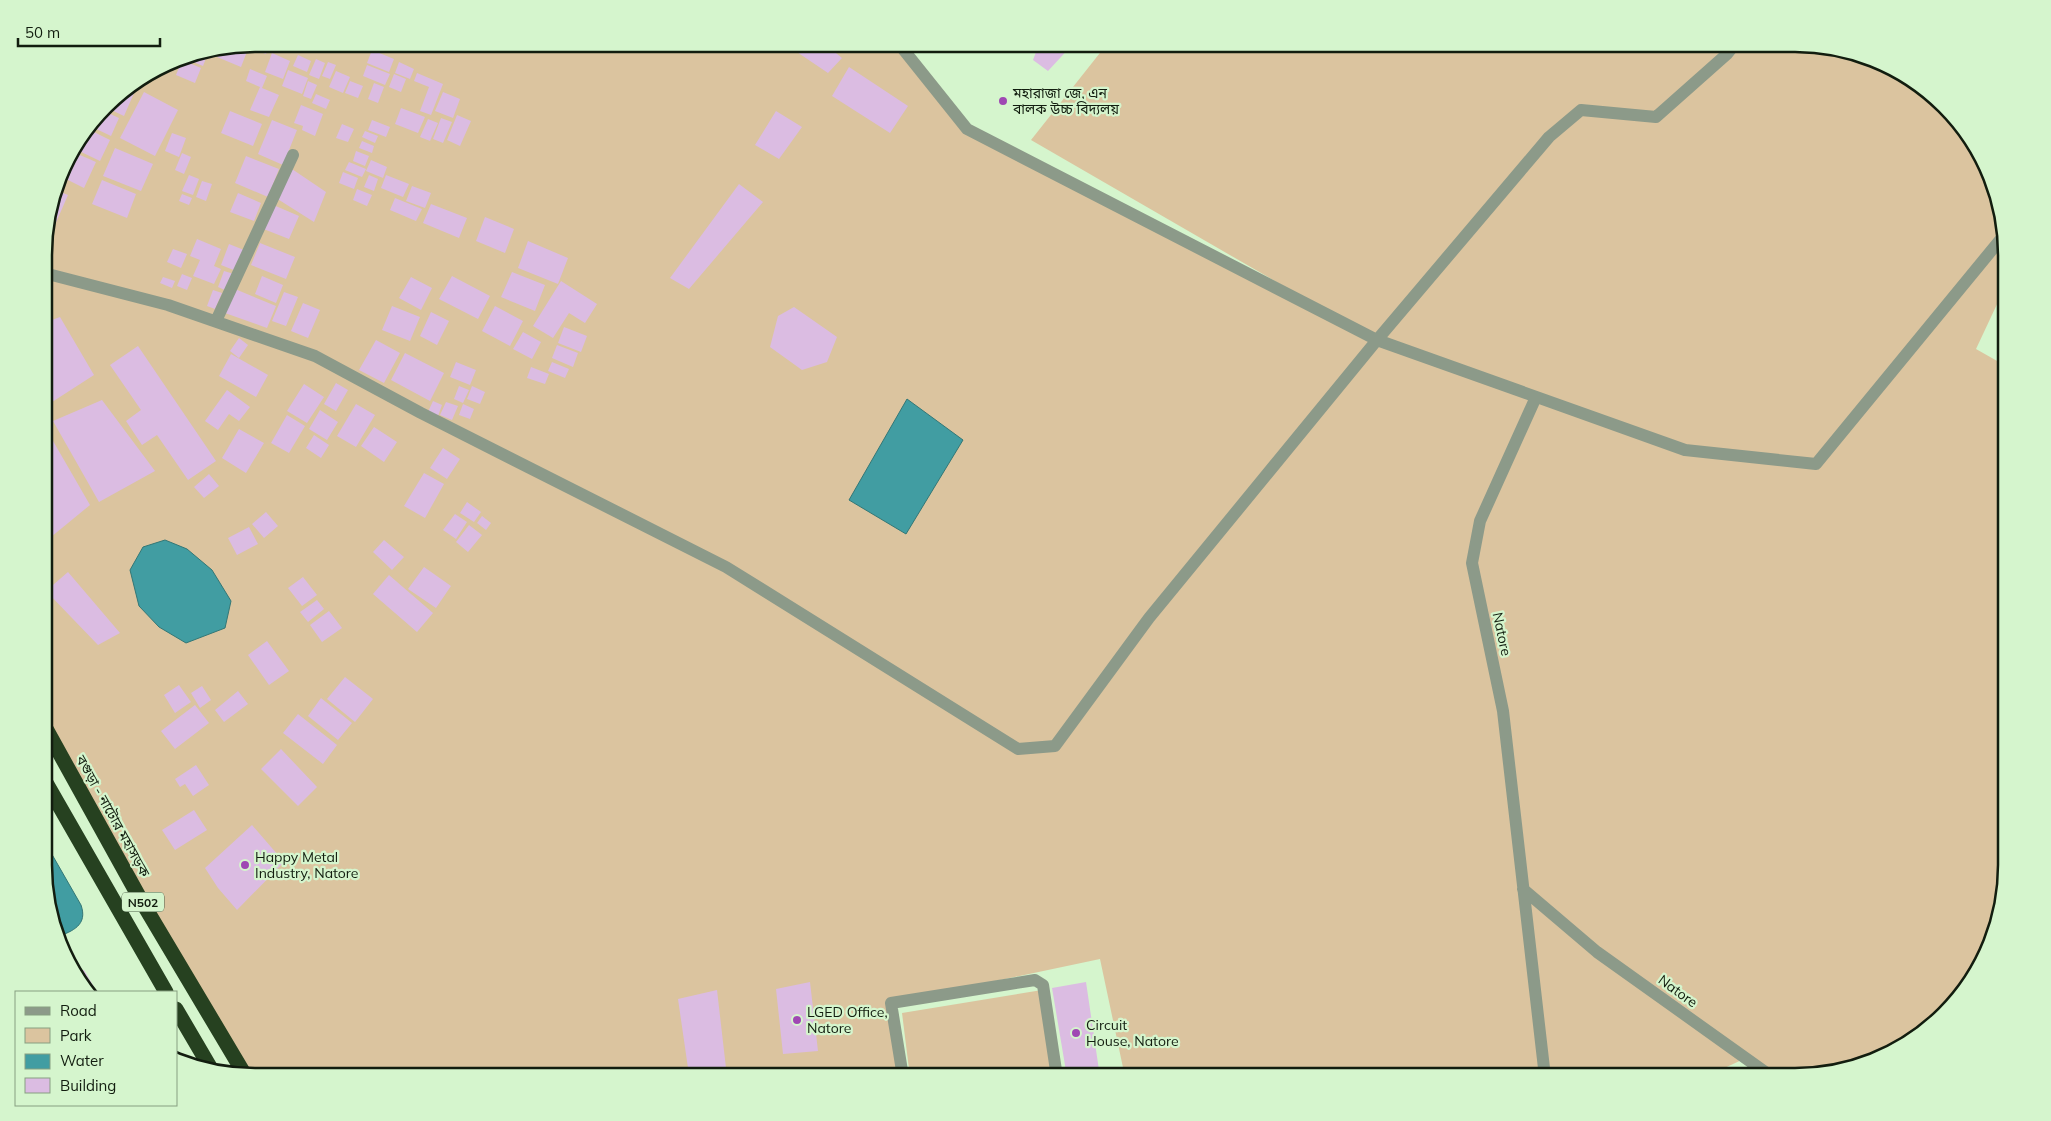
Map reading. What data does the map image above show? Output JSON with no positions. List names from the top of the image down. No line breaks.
{"streets":{"highway":["বগুড়া - নাটোর মহাসড়ক","N502"],"street":["Natore"]},"places":["মহারাজা জে, এন বালক উচ্চ বিদ্যলয়","Happy Metal Industry, Natore","LGED Office, Natore","Circuit House, Natore"],"legend":["Road","Park","Water","Building"],"scale_bar":"50 m"}
